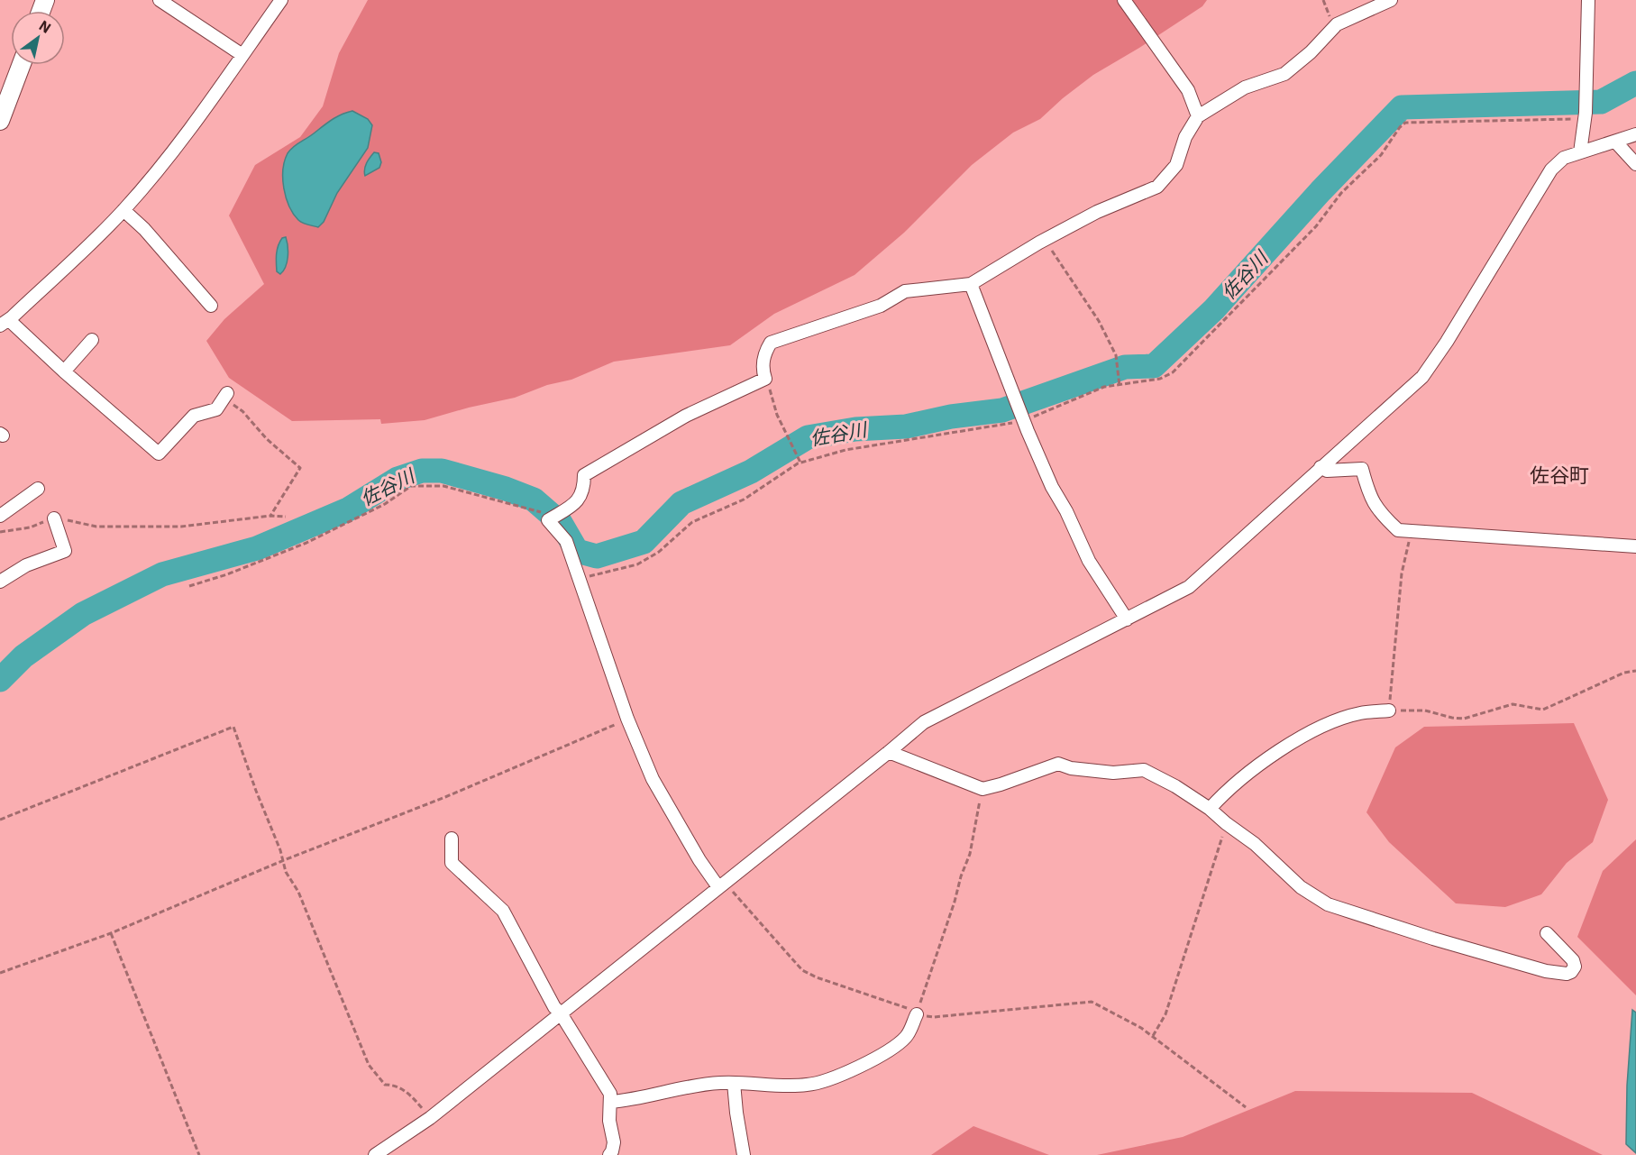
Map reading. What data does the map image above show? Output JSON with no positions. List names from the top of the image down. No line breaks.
{"districts":["佐谷町"],"water":["佐谷川"],"north":"top right"}
